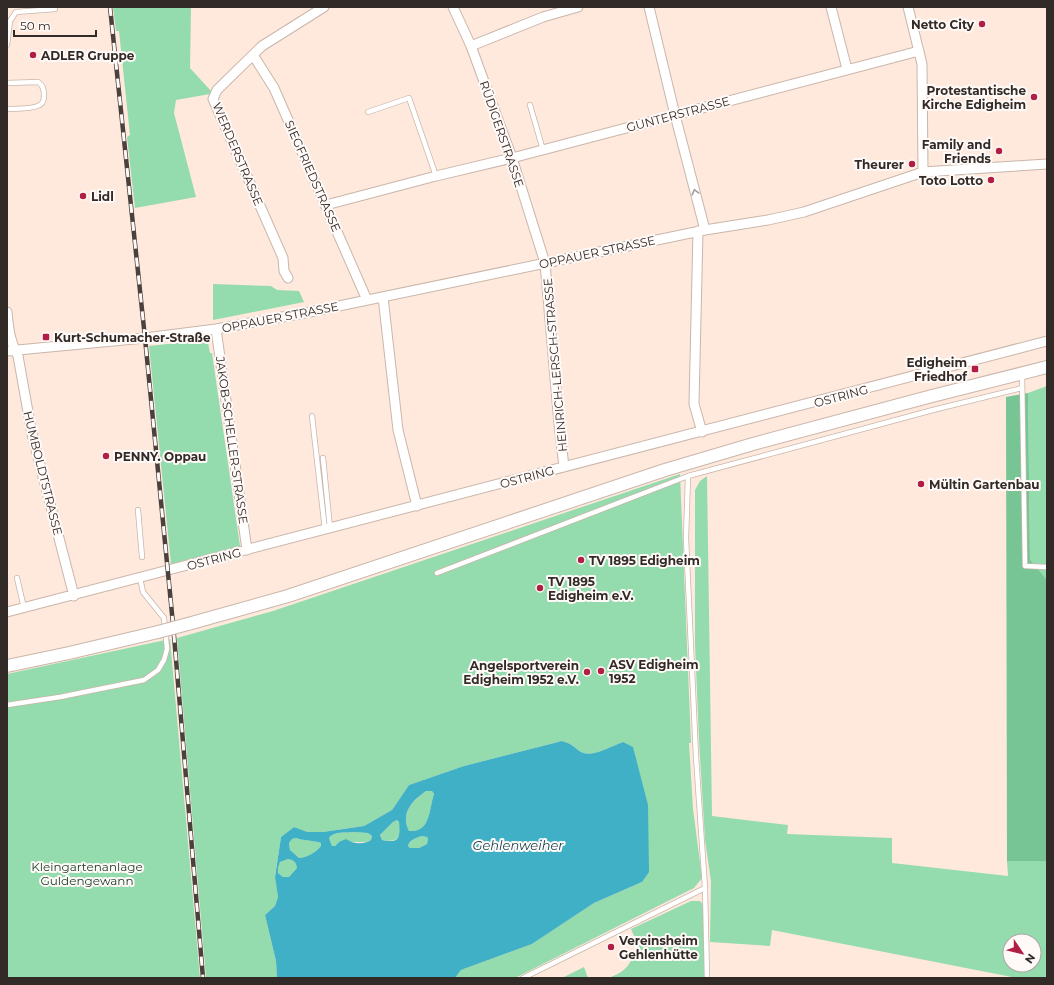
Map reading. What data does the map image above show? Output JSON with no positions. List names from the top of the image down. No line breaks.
{"streets":{"street":["GUNTERSTRASSE","RÜDIGERSTRASSE","WERDERSTRASSE","SIEGFRIEDSTRASSE","OPPAUER STRASSE","HEINRICH-LERSCH-STRASSE","OSTRING","JAKOB-SCHELLER-STRASSE","HUMBOLDTSTRASSE"]},"crossings":[["GUNTERSTRASSE","RÜDIGERSTRASSE"],["GUNTERSTRASSE","SIEGFRIEDSTRASSE"],["RÜDIGERSTRASSE","OPPAUER STRASSE"],["RÜDIGERSTRASSE","HEINRICH-LERSCH-STRASSE"],["WERDERSTRASSE","SIEGFRIEDSTRASSE"],["SIEGFRIEDSTRASSE","OPPAUER STRASSE"],["OPPAUER STRASSE","HEINRICH-LERSCH-STRASSE"],["OPPAUER STRASSE","JAKOB-SCHELLER-STRASSE"],["OPPAUER STRASSE","HUMBOLDTSTRASSE"],["HEINRICH-LERSCH-STRASSE","OSTRING"],["OSTRING","JAKOB-SCHELLER-STRASSE"],["OSTRING","HUMBOLDTSTRASSE"]],"water":["Gehlenweiher"],"parks":["Kleingartenanlage Guldengewann"],"places":{"other":["Netto City","ADLER Gruppe","Protestantische Kirche Edigheim","Family and Friends","Theurer","Toto Lotto","Lidl","PENNY. Oppau","Mültin Gartenbau","TV 1895 Edigheim","TV 1895 Edigheim e.V.","ASV Edigheim 1952","Angelsportverein Edigheim 1952 e.V.","Vereinsheim Gehlenhütte"],"transit":["Kurt-Schumacher-Straße","Edigheim Friedhof"]},"scale_bar":"50 m","north":"bottom right"}
